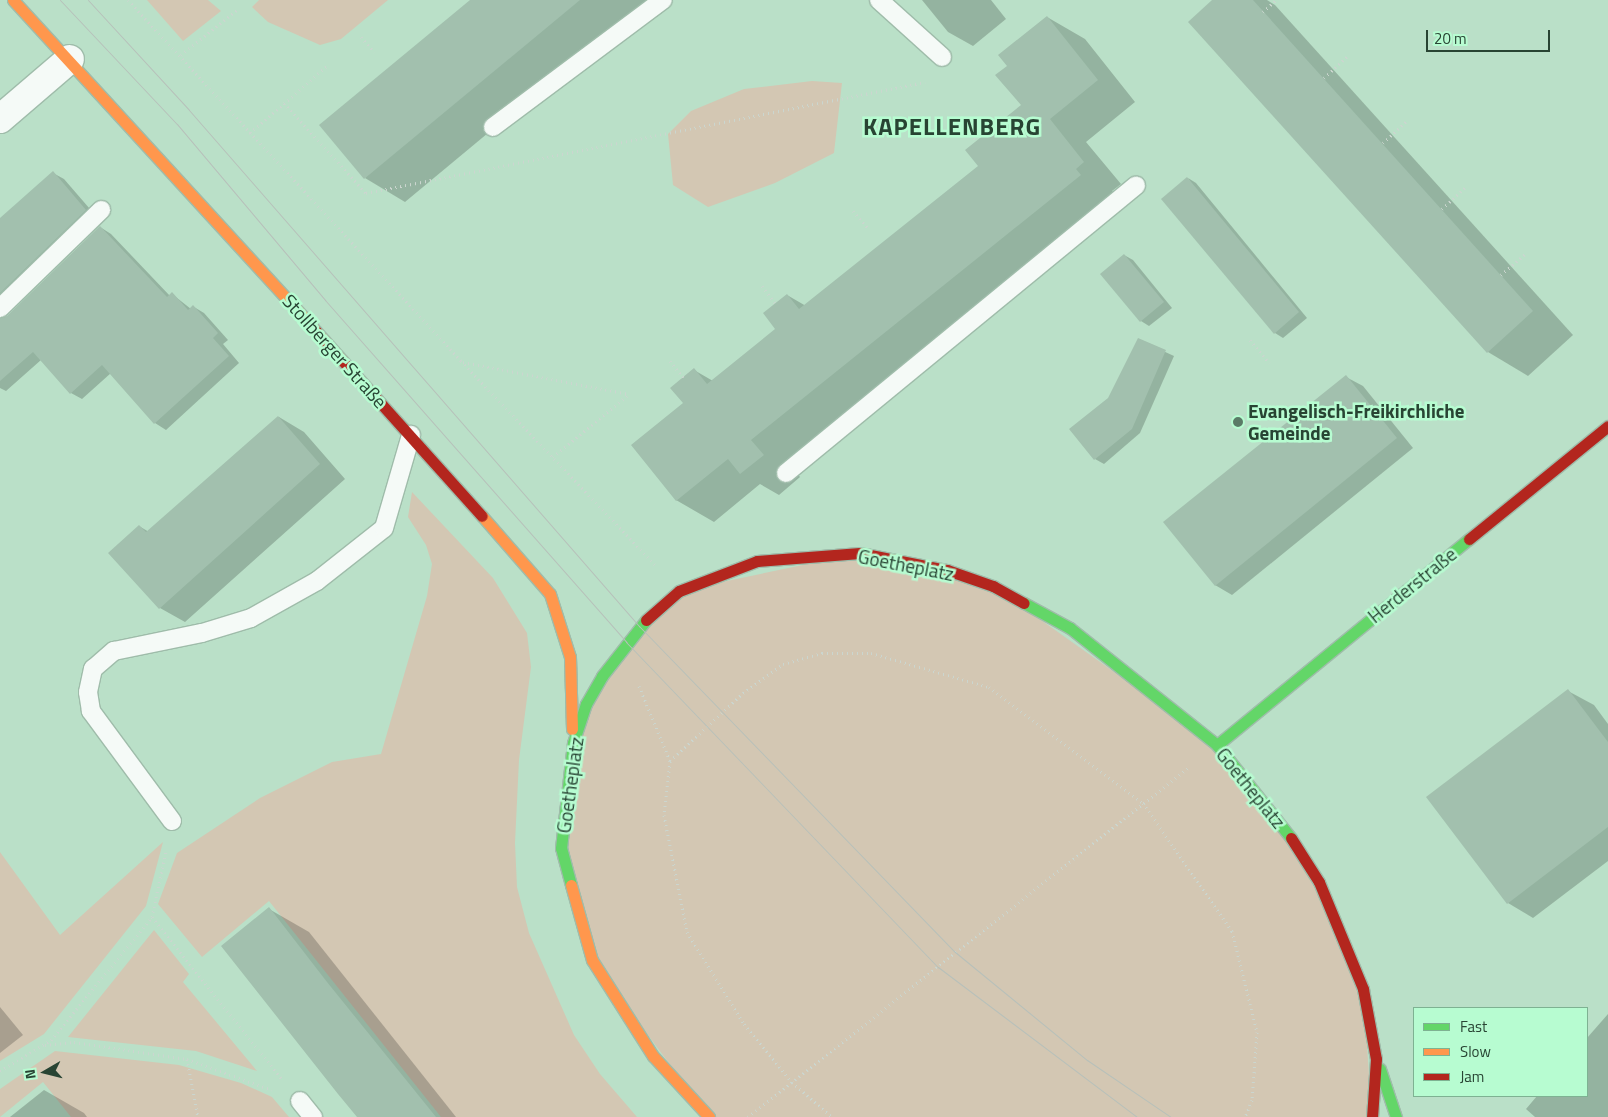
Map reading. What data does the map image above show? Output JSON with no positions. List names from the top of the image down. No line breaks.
{"streets":{"main road":["Stollberger Straße","Goetheplatz","Herderstraße"]},"crossings":[["Stollberger Straße","Goetheplatz"],["Goetheplatz","Herderstraße"]],"districts":["KAPELLENBERG"],"places":["Evangelisch-Freikirchliche Gemeinde"],"legend":["Fast","Slow","Jam"],"scale_bar":"20 m","north":"left"}
